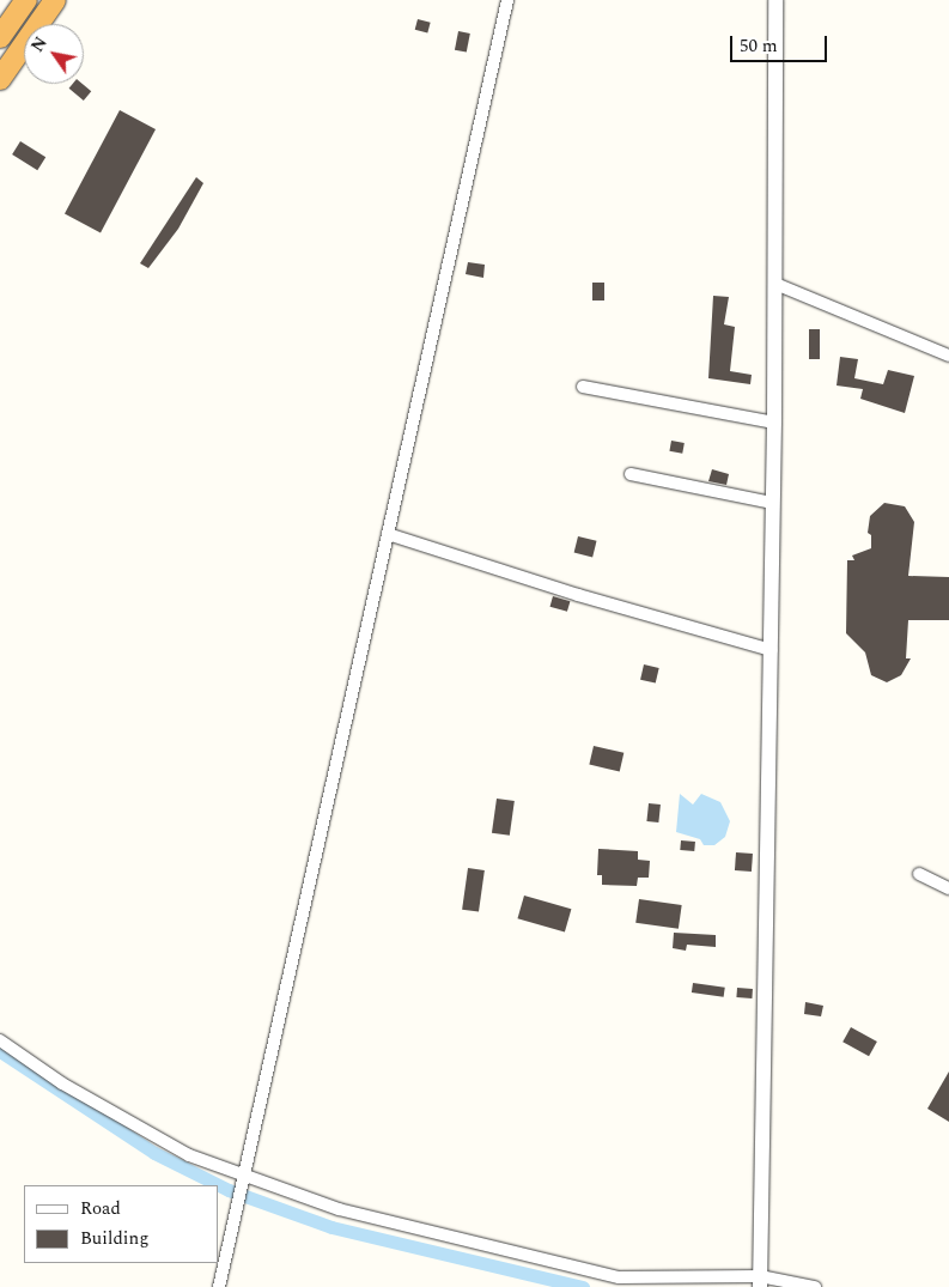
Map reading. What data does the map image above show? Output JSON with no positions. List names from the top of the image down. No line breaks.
{"legend":["Road","Building"],"scale_bar":"50 m","north":"top left"}
